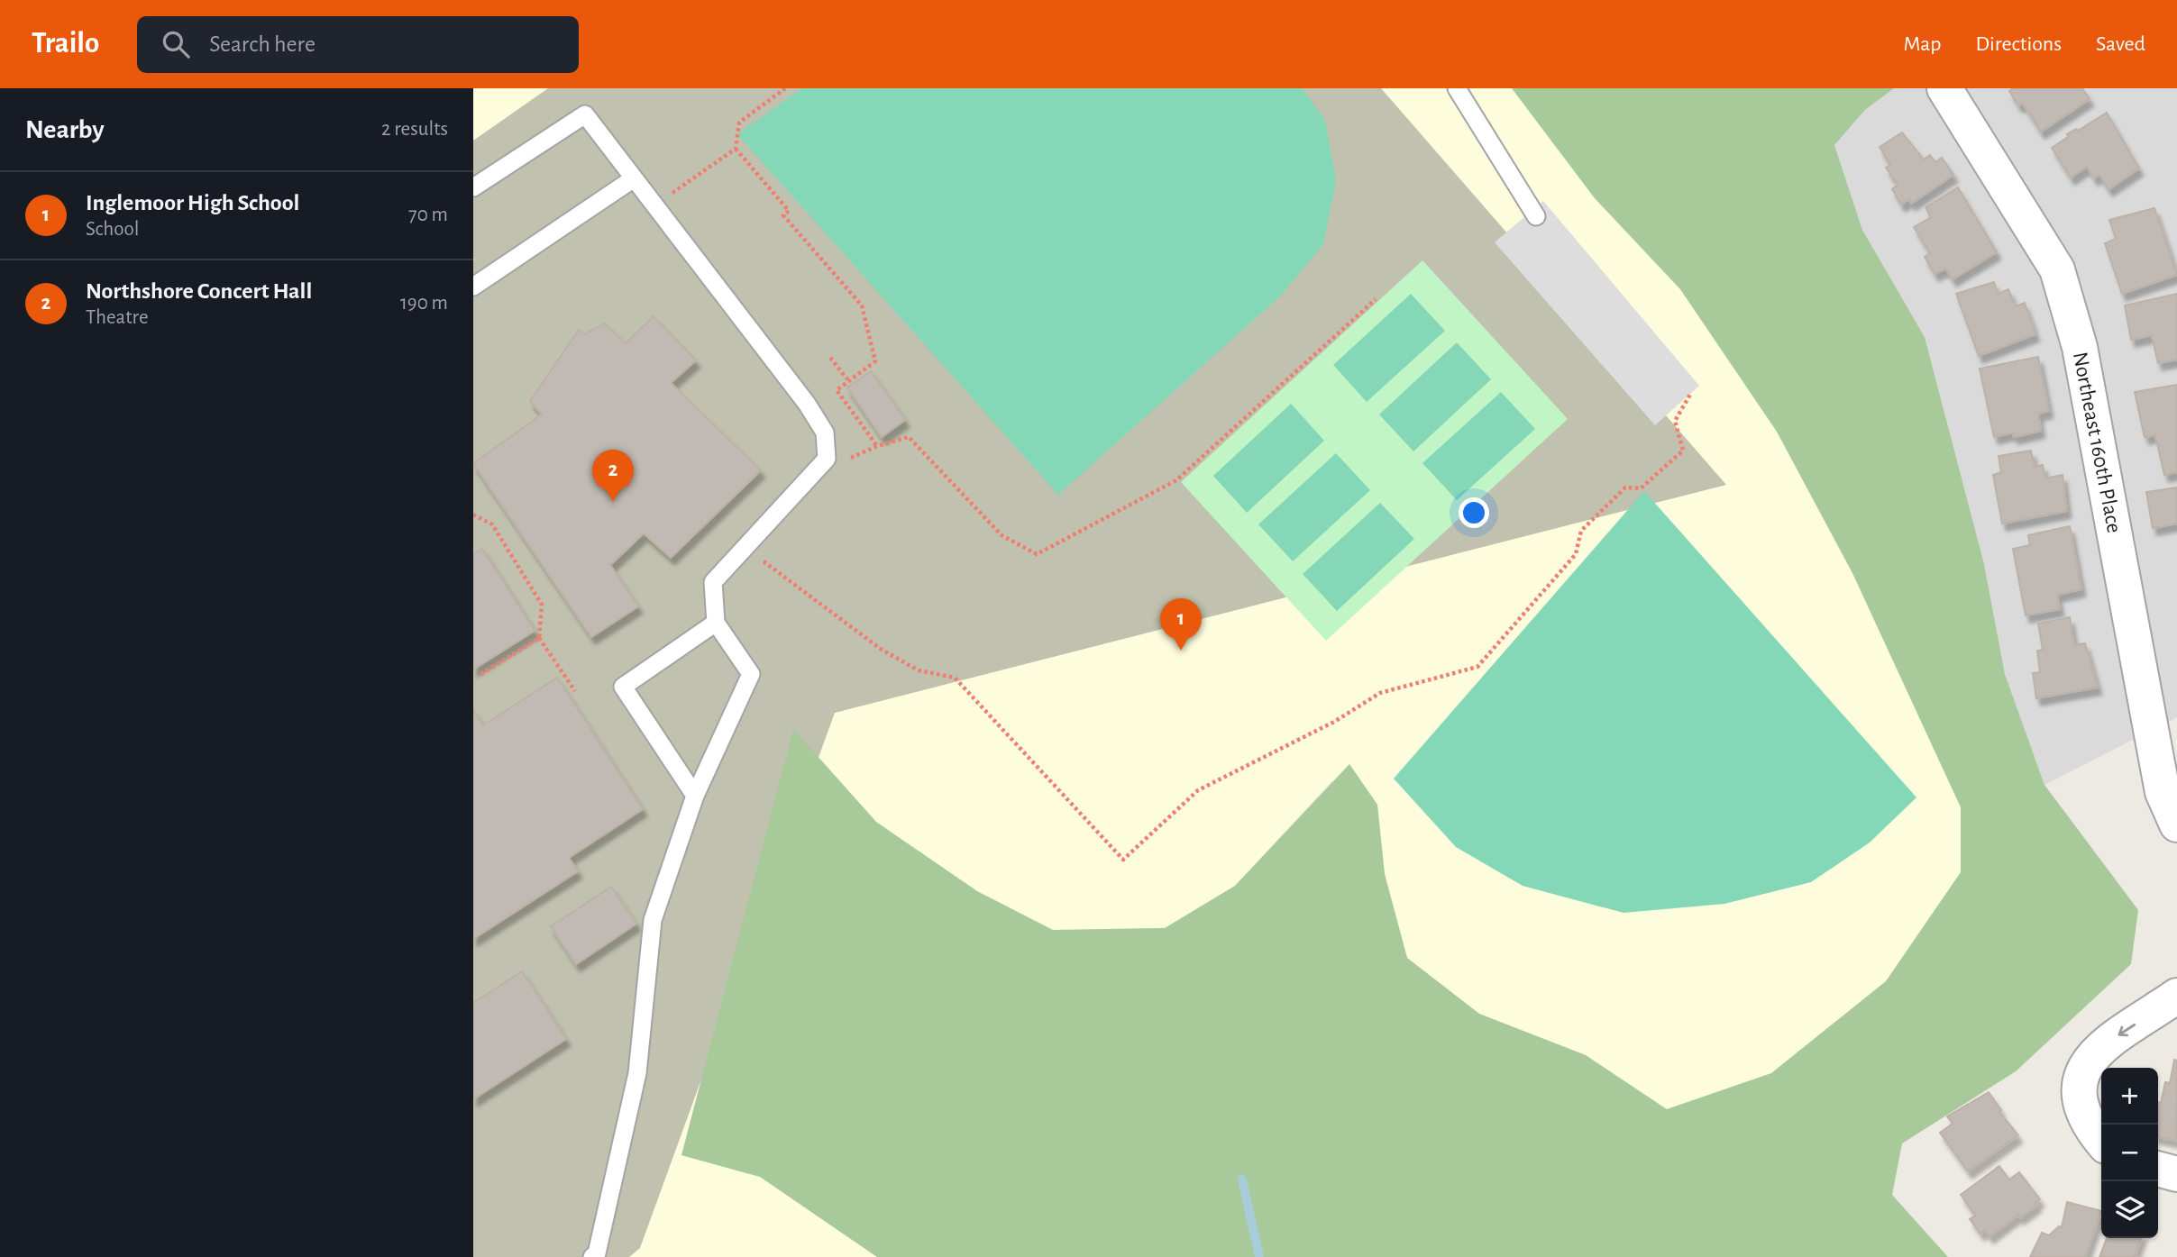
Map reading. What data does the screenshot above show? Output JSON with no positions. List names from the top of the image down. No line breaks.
{"streets":{"street":["Northeast 160th Place"]},"page":{"header":"Trailo","search":"Search here","nav":["Map","Directions","Saved"],"heading":["Nearby","2 results"],"list":[{"mark":"1","name":"Inglemoor High School","note":"School","value":"70 m"},{"mark":"2","name":"Northshore Concert Hall","note":"Theatre","value":"190 m"}],"pins":["2","1"],"map_buttons":["+","−"]}}
